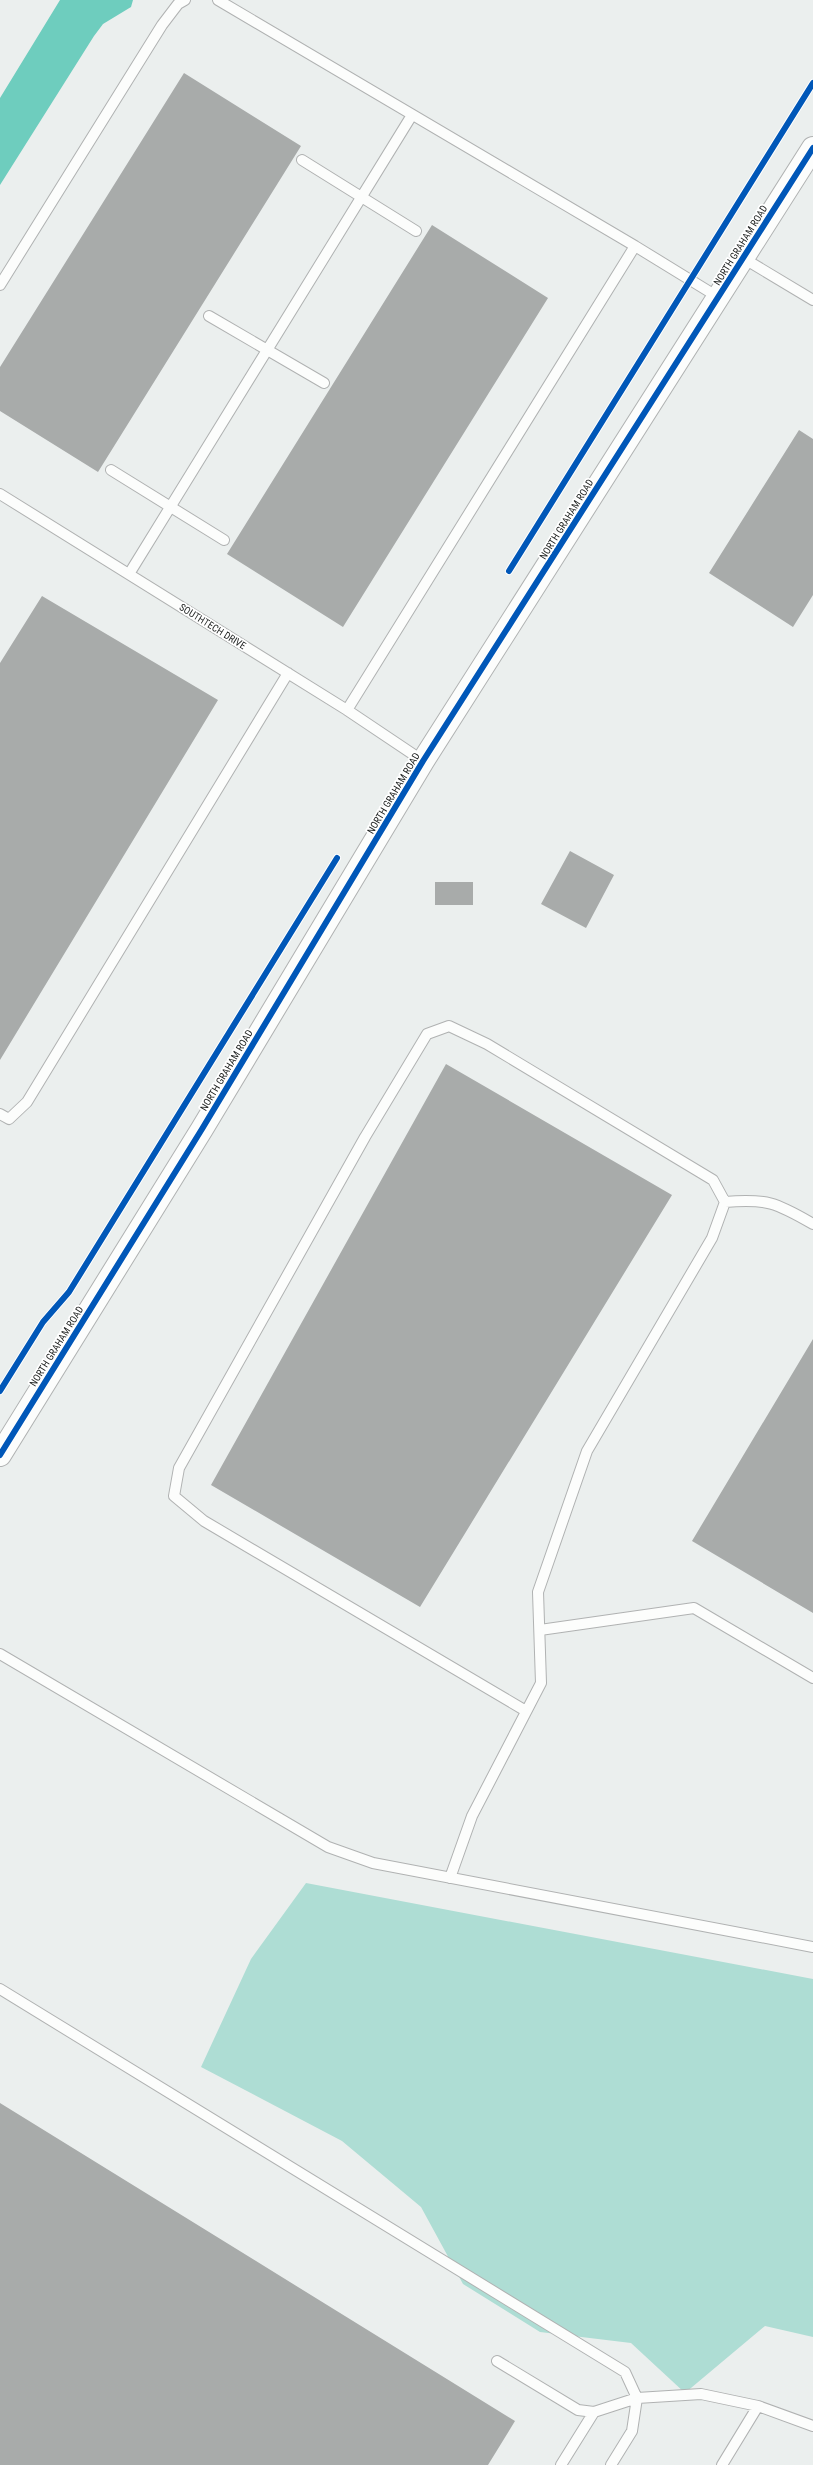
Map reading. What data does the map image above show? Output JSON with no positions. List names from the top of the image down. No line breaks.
{"streets":{"street":["NORTH GRAHAM ROAD"],"lane":["SOUTHTECH DRIVE"]},"crossings":[["NORTH GRAHAM ROAD","SOUTHTECH DRIVE"]]}
